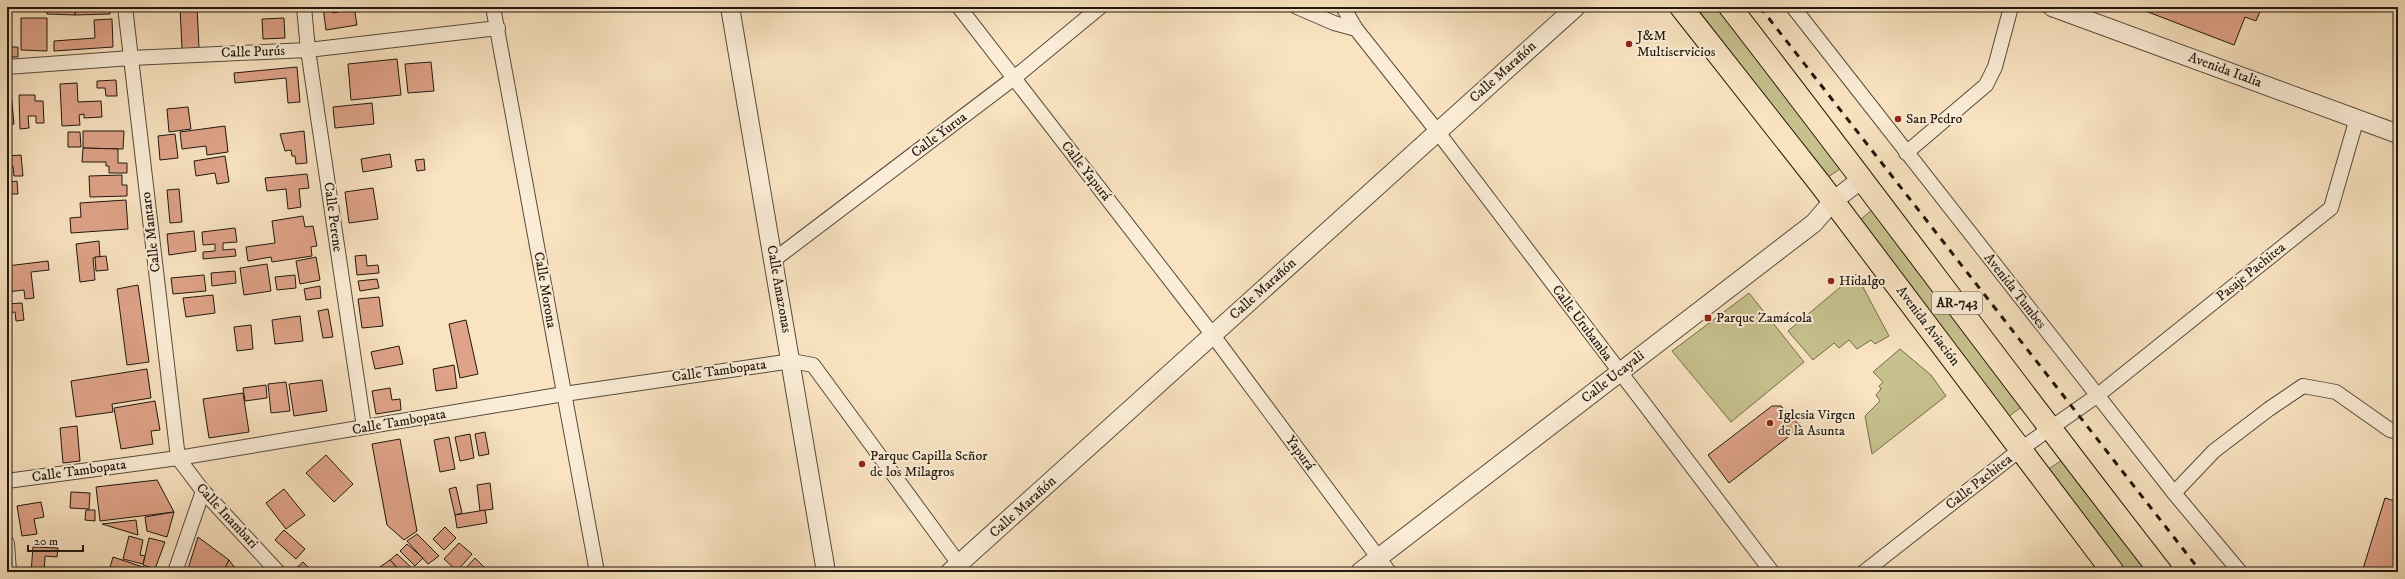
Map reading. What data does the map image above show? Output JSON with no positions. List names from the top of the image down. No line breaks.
{"streets":{"main road":["AR-743","Avenida Aviación"],"street":["Calle Purús","Avenida Italia","Calle Marañón","Calle Yurua","Calle Yapurá","Calle Perene","Calle Mantaro","Pasaje Pachitea","Calle Amazonas","Calle Morona","Avenida Tumbes","Calle Urubamba","Calle Tambopata","Calle Ucayali","Yapurá","Calle Pachitea","Calle Inambari"]},"crossings":[["Calle Purús","Calle Perene"],["Calle Purús","Calle Mantaro"],["Calle Purús","Calle Morona"],["Avenida Italia","Pasaje Pachitea"],["Calle Marañón","Calle Yapurá"],["Calle Marañón","Calle Urubamba"],["Calle Marañón","Calle Tambopata"],["Calle Marañón","Yapurá"],["Calle Yurua","Calle Yapurá"],["Calle Yurua","Calle Amazonas"],["Calle Yapurá","Yapurá"],["Calle Perene","Calle Tambopata"],["Calle Mantaro","Calle Tambopata"],["Calle Mantaro","Calle Inambari"],["Pasaje Pachitea","Avenida Tumbes"],["Pasaje Pachitea","Calle Pachitea"],["Calle Amazonas","Calle Tambopata"],["Calle Morona","Calle Tambopata"],["Avenida Tumbes","Calle Pachitea"],["AR-743","Calle Ucayali"],["AR-743","Calle Pachitea"],["Calle Urubamba","Calle Ucayali"],["Avenida Aviación","Calle Ucayali"],["Avenida Aviación","Calle Pachitea"],["Calle Tambopata","Calle Inambari"],["Calle Ucayali","Yapurá"]],"places":{"other":["J&M Multiservicios","San Pedro","Hidalgo","Iglesia Virgen de la Asunta","Parque Capilla Señor de los Milagros"],"transit":["Parque Zamácola"]},"scale_bar":"20 m"}
